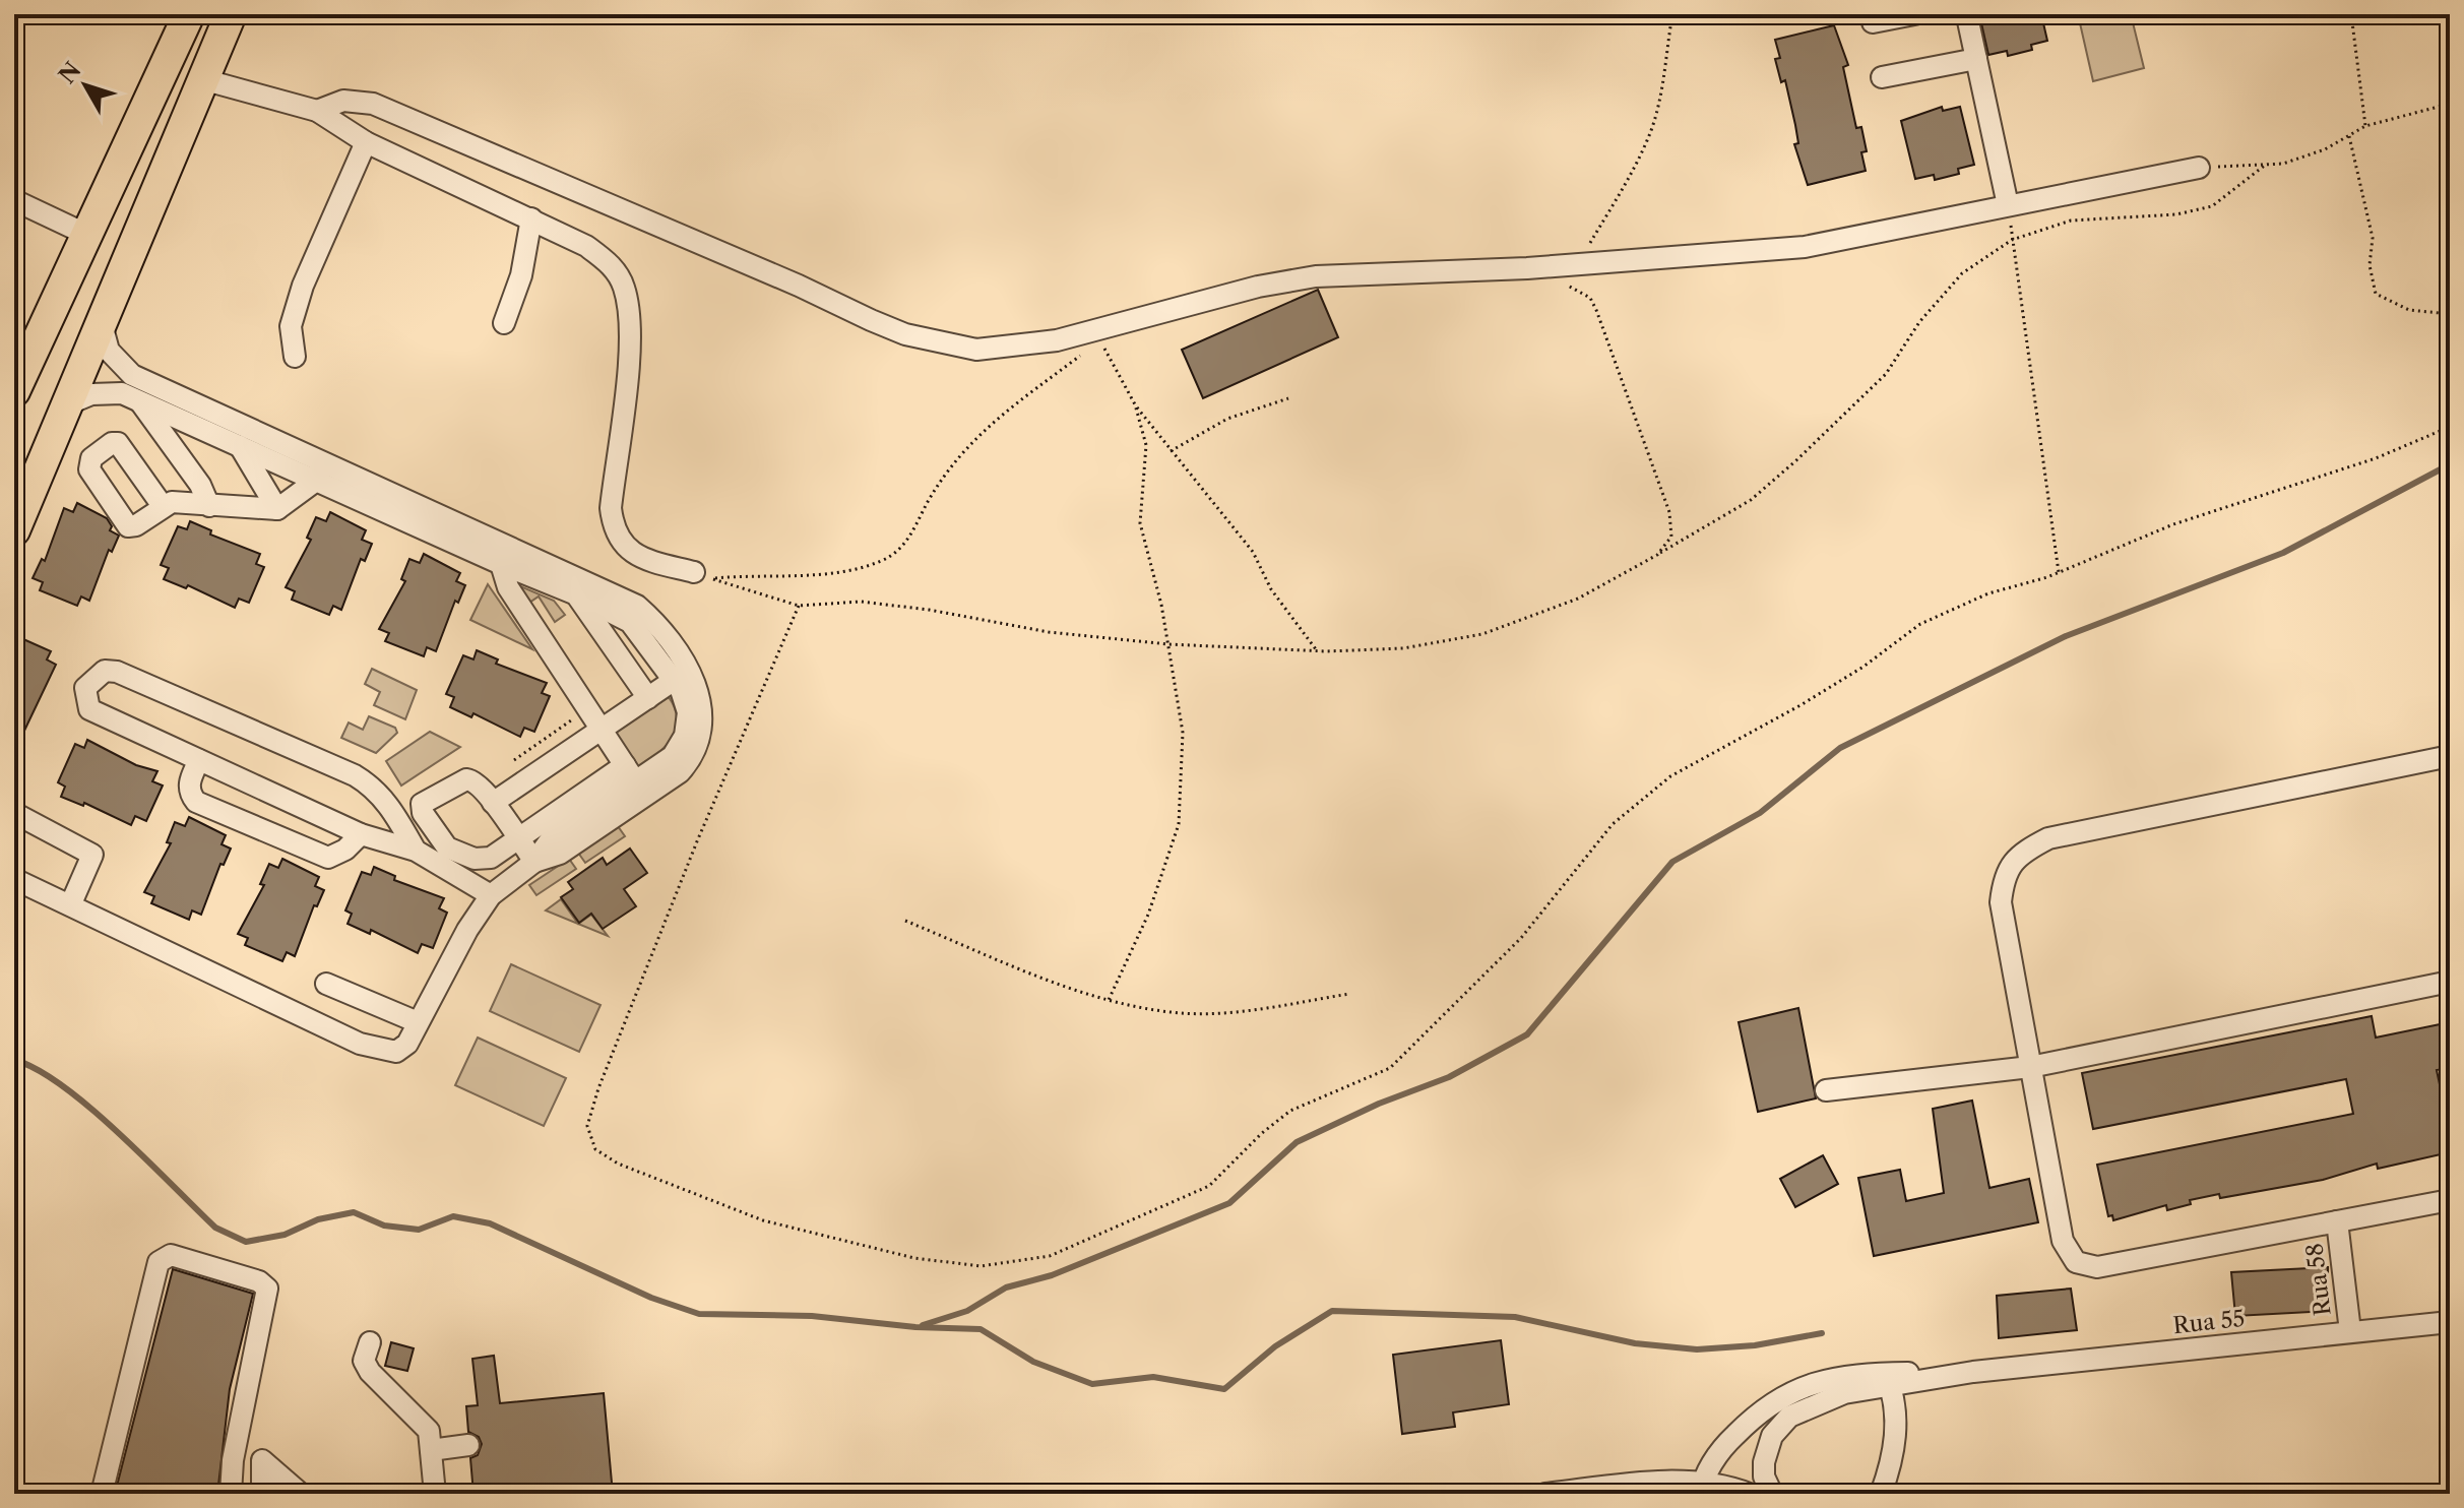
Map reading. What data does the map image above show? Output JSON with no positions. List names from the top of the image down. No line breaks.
{"streets":{"street":["Rua 58","Rua 55"]},"crossings":[["Rua 58","Rua 55"]],"north":"top left"}
